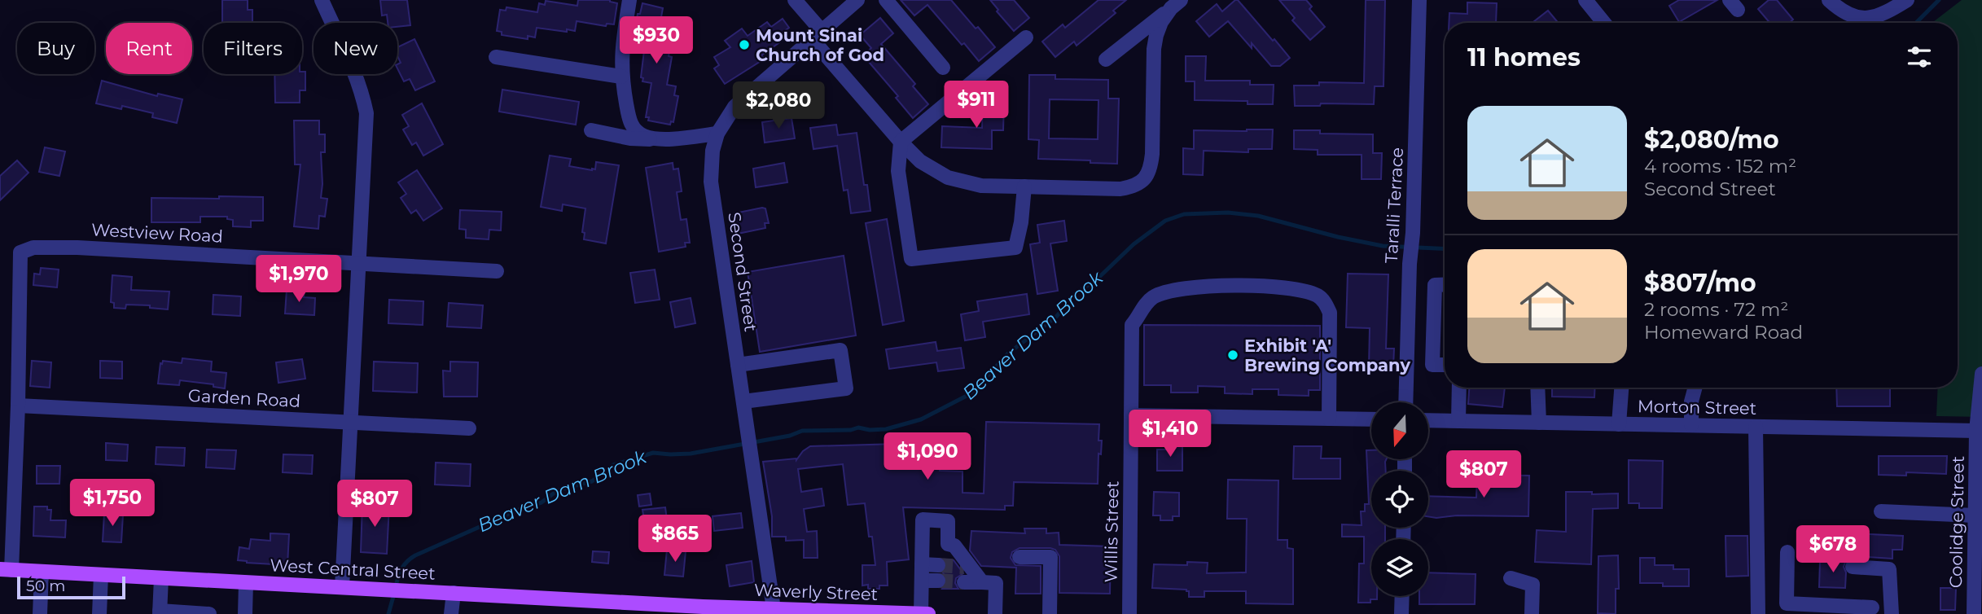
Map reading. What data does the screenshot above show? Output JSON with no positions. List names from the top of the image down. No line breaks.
{"streets":{"main road":["West Central Street","Waverly Street"],"street":["Taralli Terrace","Westview Road","Second Street","Garden Road","Morton Street","Coolidge Street","Willis Street"]},"crossings":[["Westview Road","Garden Road"],["Second Street","Waverly Street"],["Morton Street","Coolidge Street"],["West Central Street","Waverly Street"]],"water":["Beaver Dam Brook"],"places":["Mount Sinai Church of God","Exhibit 'A' Brewing Company"],"scale_bar":"50 m","north":"bottom","page":{"price":["$930","$911","$2,080","$1,970","$1,410","$1,090","$807","$1,750","$807","$865","$678"],"chip":["Buy","Rent","Filters","New"],"heading":"11 homes","list":[{"name":"$2,080/mo","note":"4 rooms · 152 m² · Second Street"},{"name":"$807/mo","note":"2 rooms · 72 m² · Homeward Road"}],"scale":"50 m"}}
